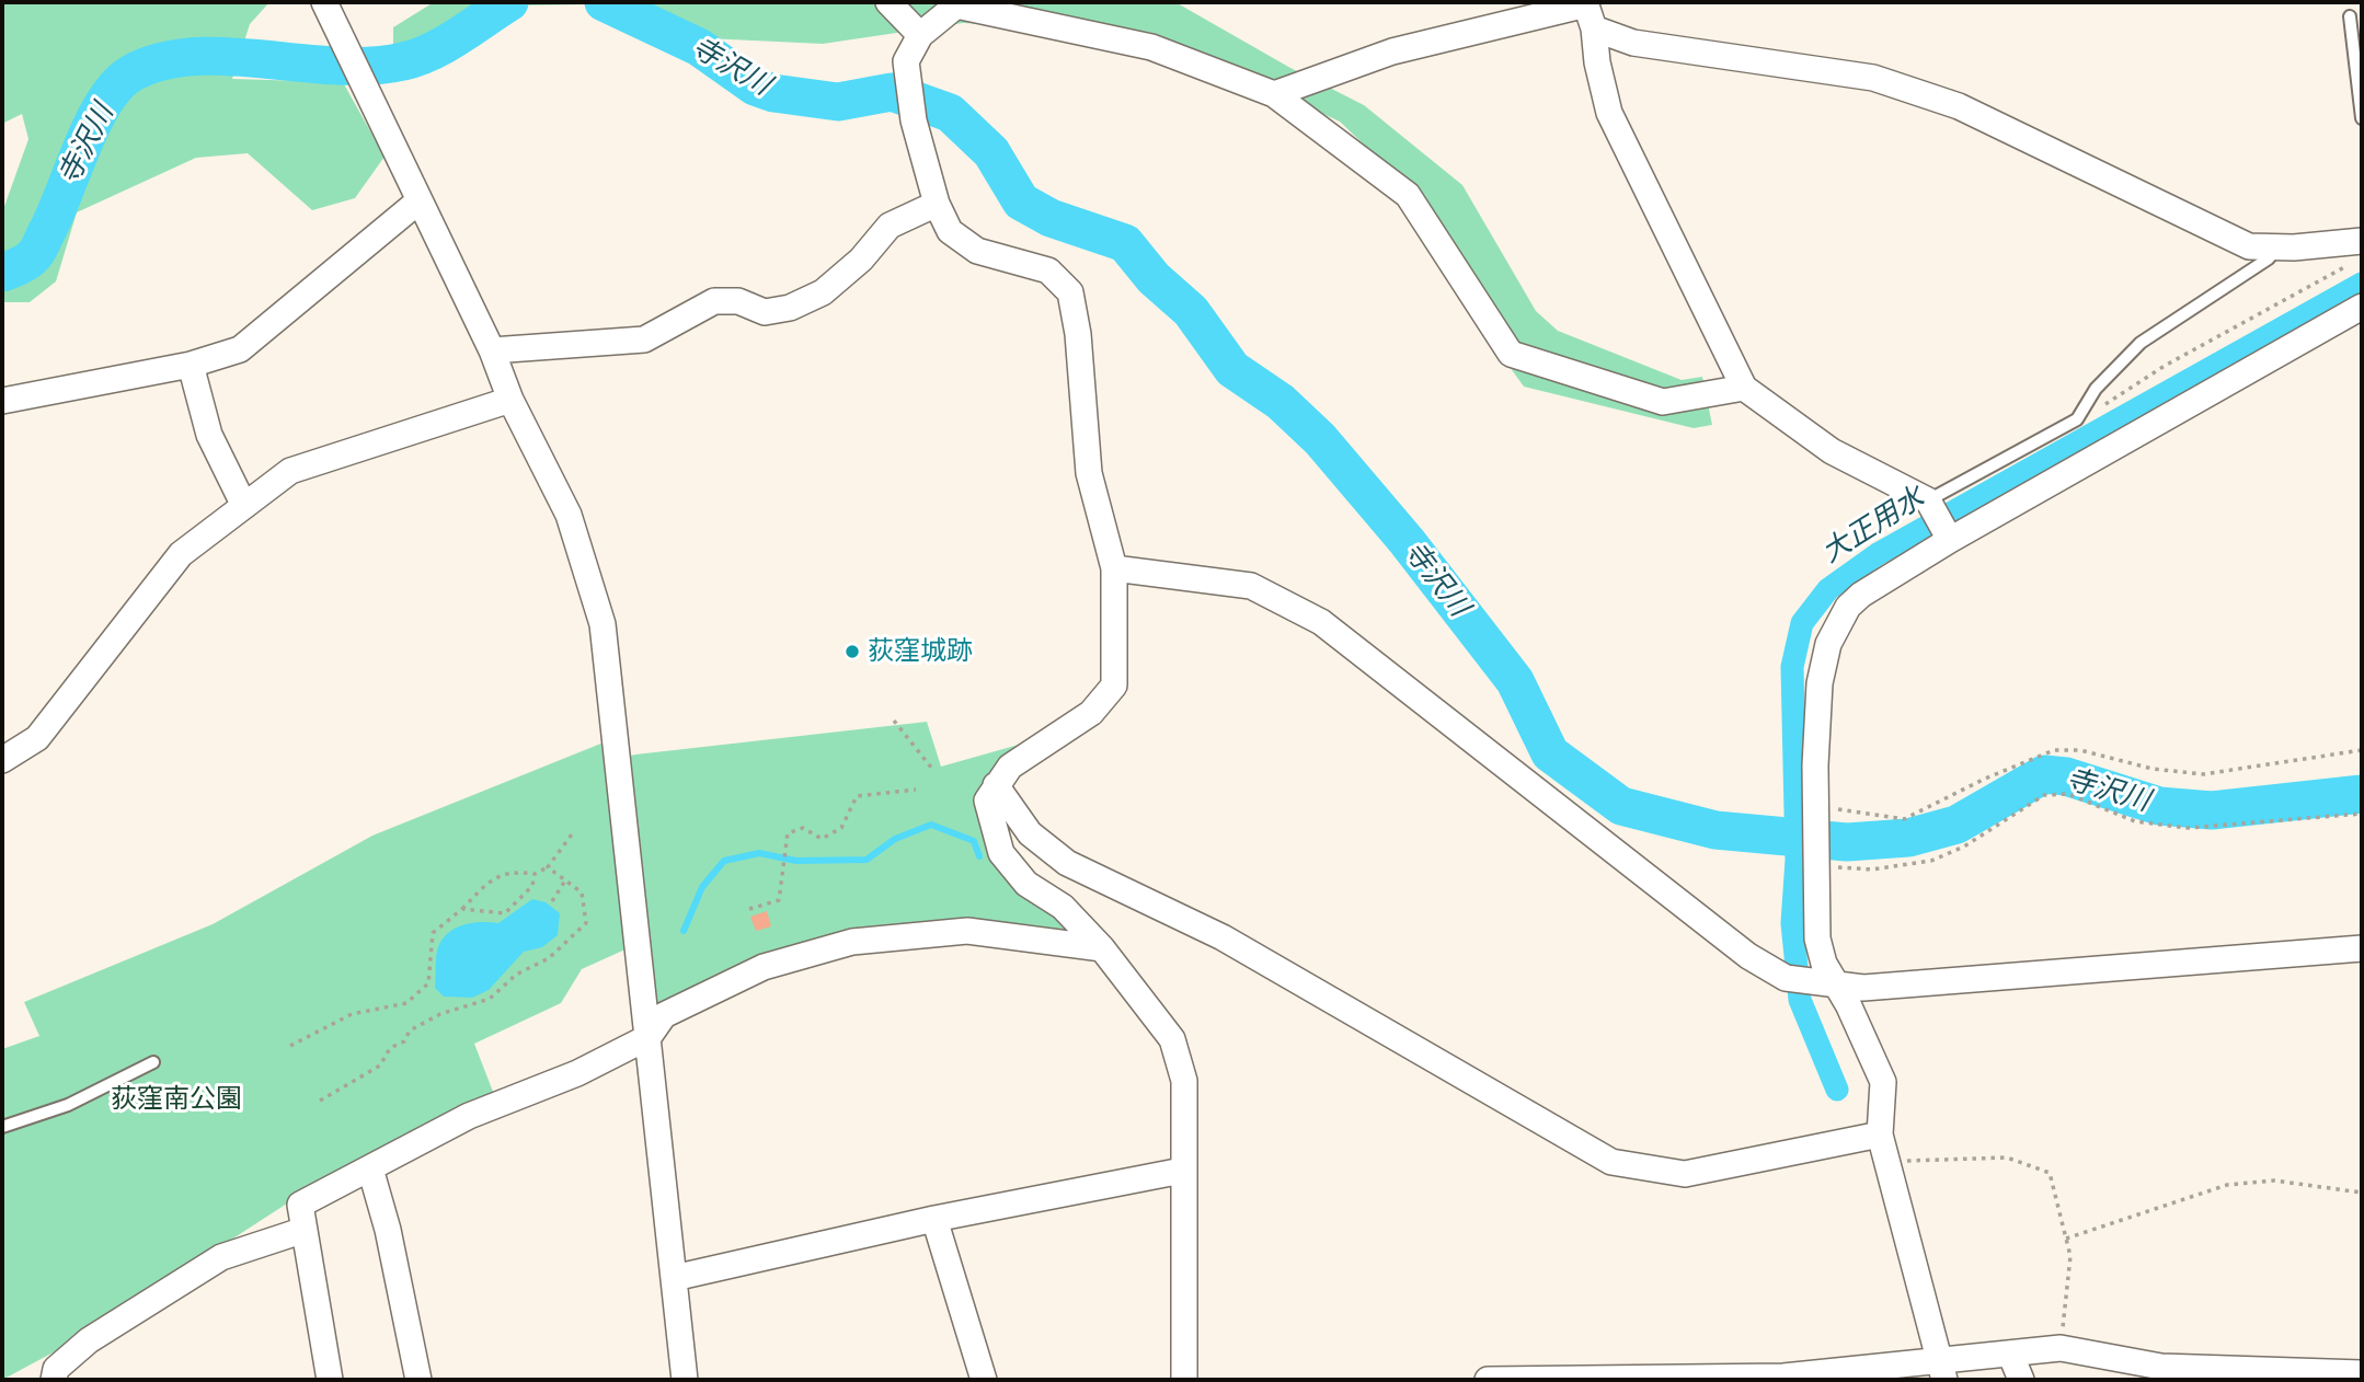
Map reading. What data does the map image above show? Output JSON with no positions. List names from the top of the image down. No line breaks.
{"water":["寺沢川","大正用水"],"parks":["荻窪南公園"],"places":["荻窪城跡"]}
